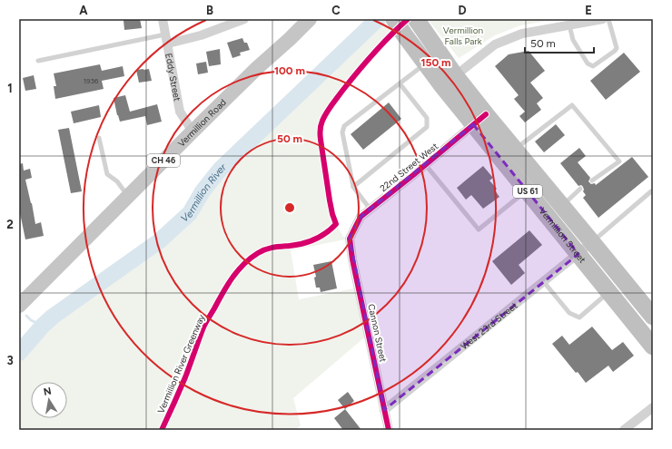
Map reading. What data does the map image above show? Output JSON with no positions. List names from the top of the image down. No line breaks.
{"streets":{"highway":["US 61","Vermillion Street"],"main road":["Vermillion Road","CH 46"],"street":["Eddy Street","22nd Street West","West 23rd Street","Cannon Street"],"cycle path":["Vermillion River Greenway"]},"crossings":[["Eddy Street","Vermillion Road"],["22nd Street West","Vermillion Street"],["22nd Street West","Cannon Street"],["Vermillion Street","West 23rd Street"],["West 23rd Street","Cannon Street"]],"water":["Vermillion River"],"parks":["Vermillion Falls Park"],"house_numbers":["1936"],"scale_bar":"50 m","north":"top","grid":{"columns":["A","B","C","D","E"],"rows":["1","2","3"]},"rings":["150 m","100 m","50 m"]}
